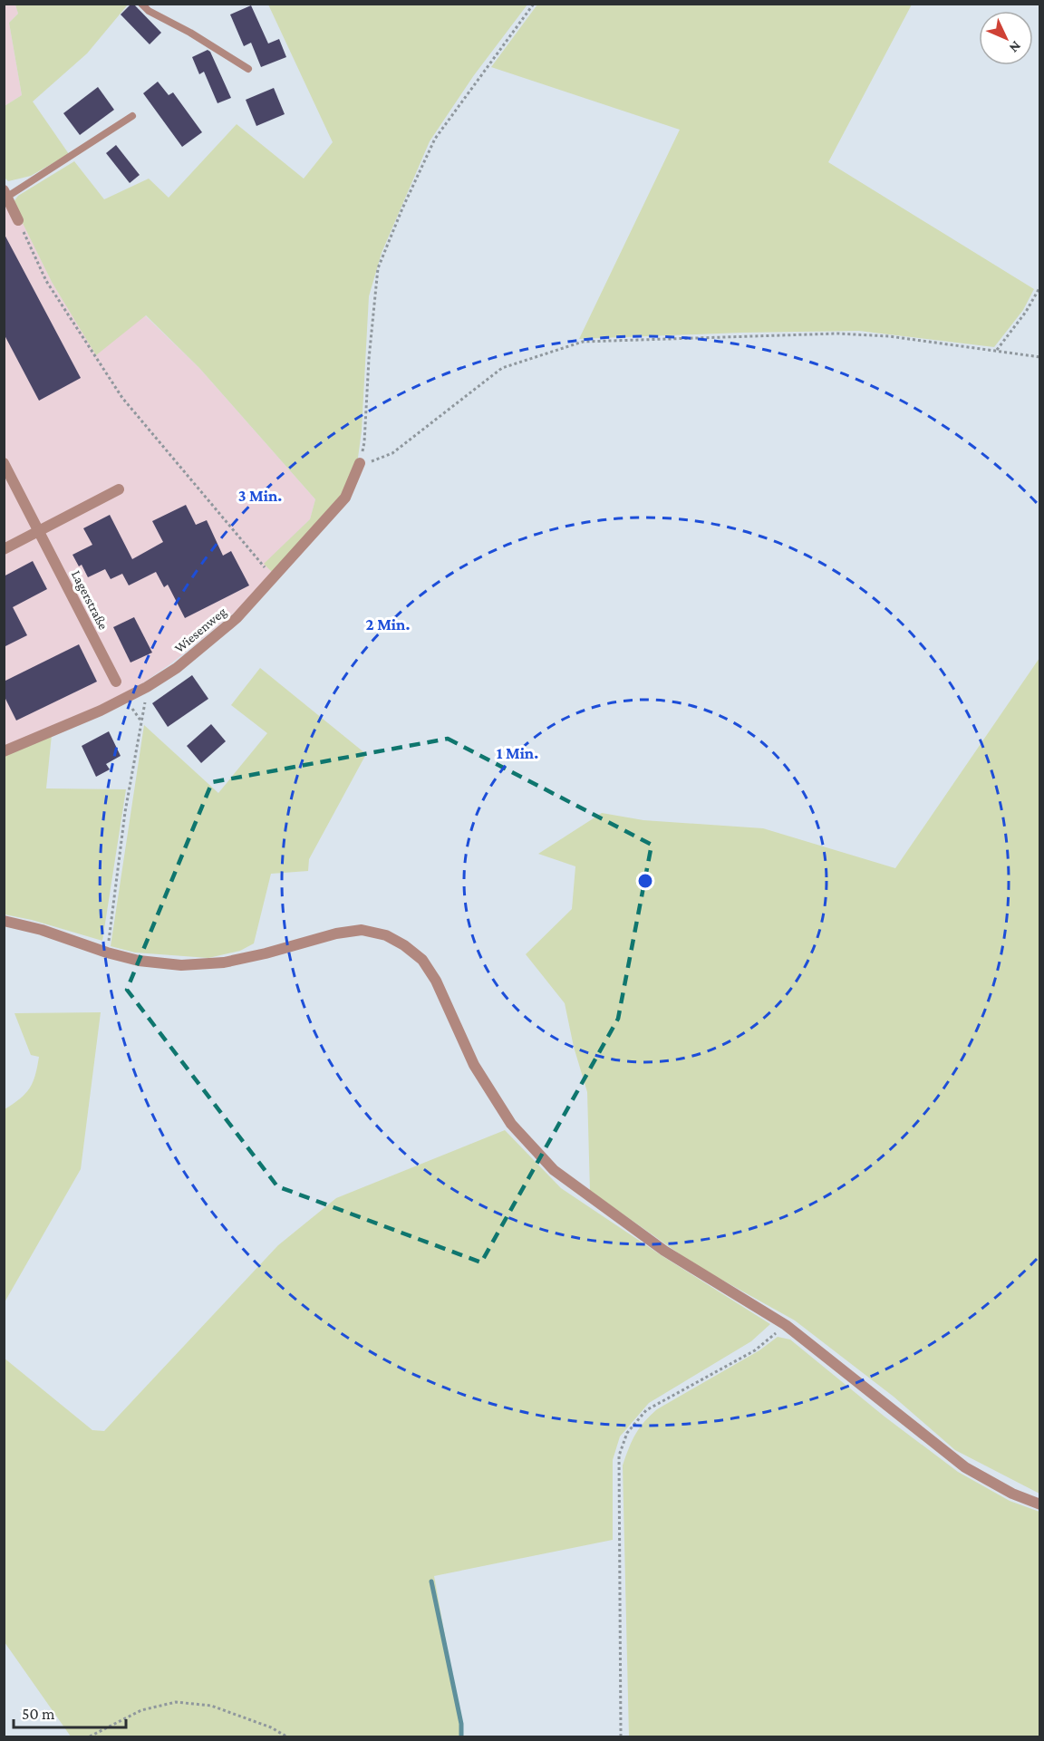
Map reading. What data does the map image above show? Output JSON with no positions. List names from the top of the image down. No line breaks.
{"streets":{"street":["Lagerstraße","Wiesenweg"]},"scale_bar":"50 m","north":"bottom right","rings":["3 Min.","2 Min.","1 Min."]}
